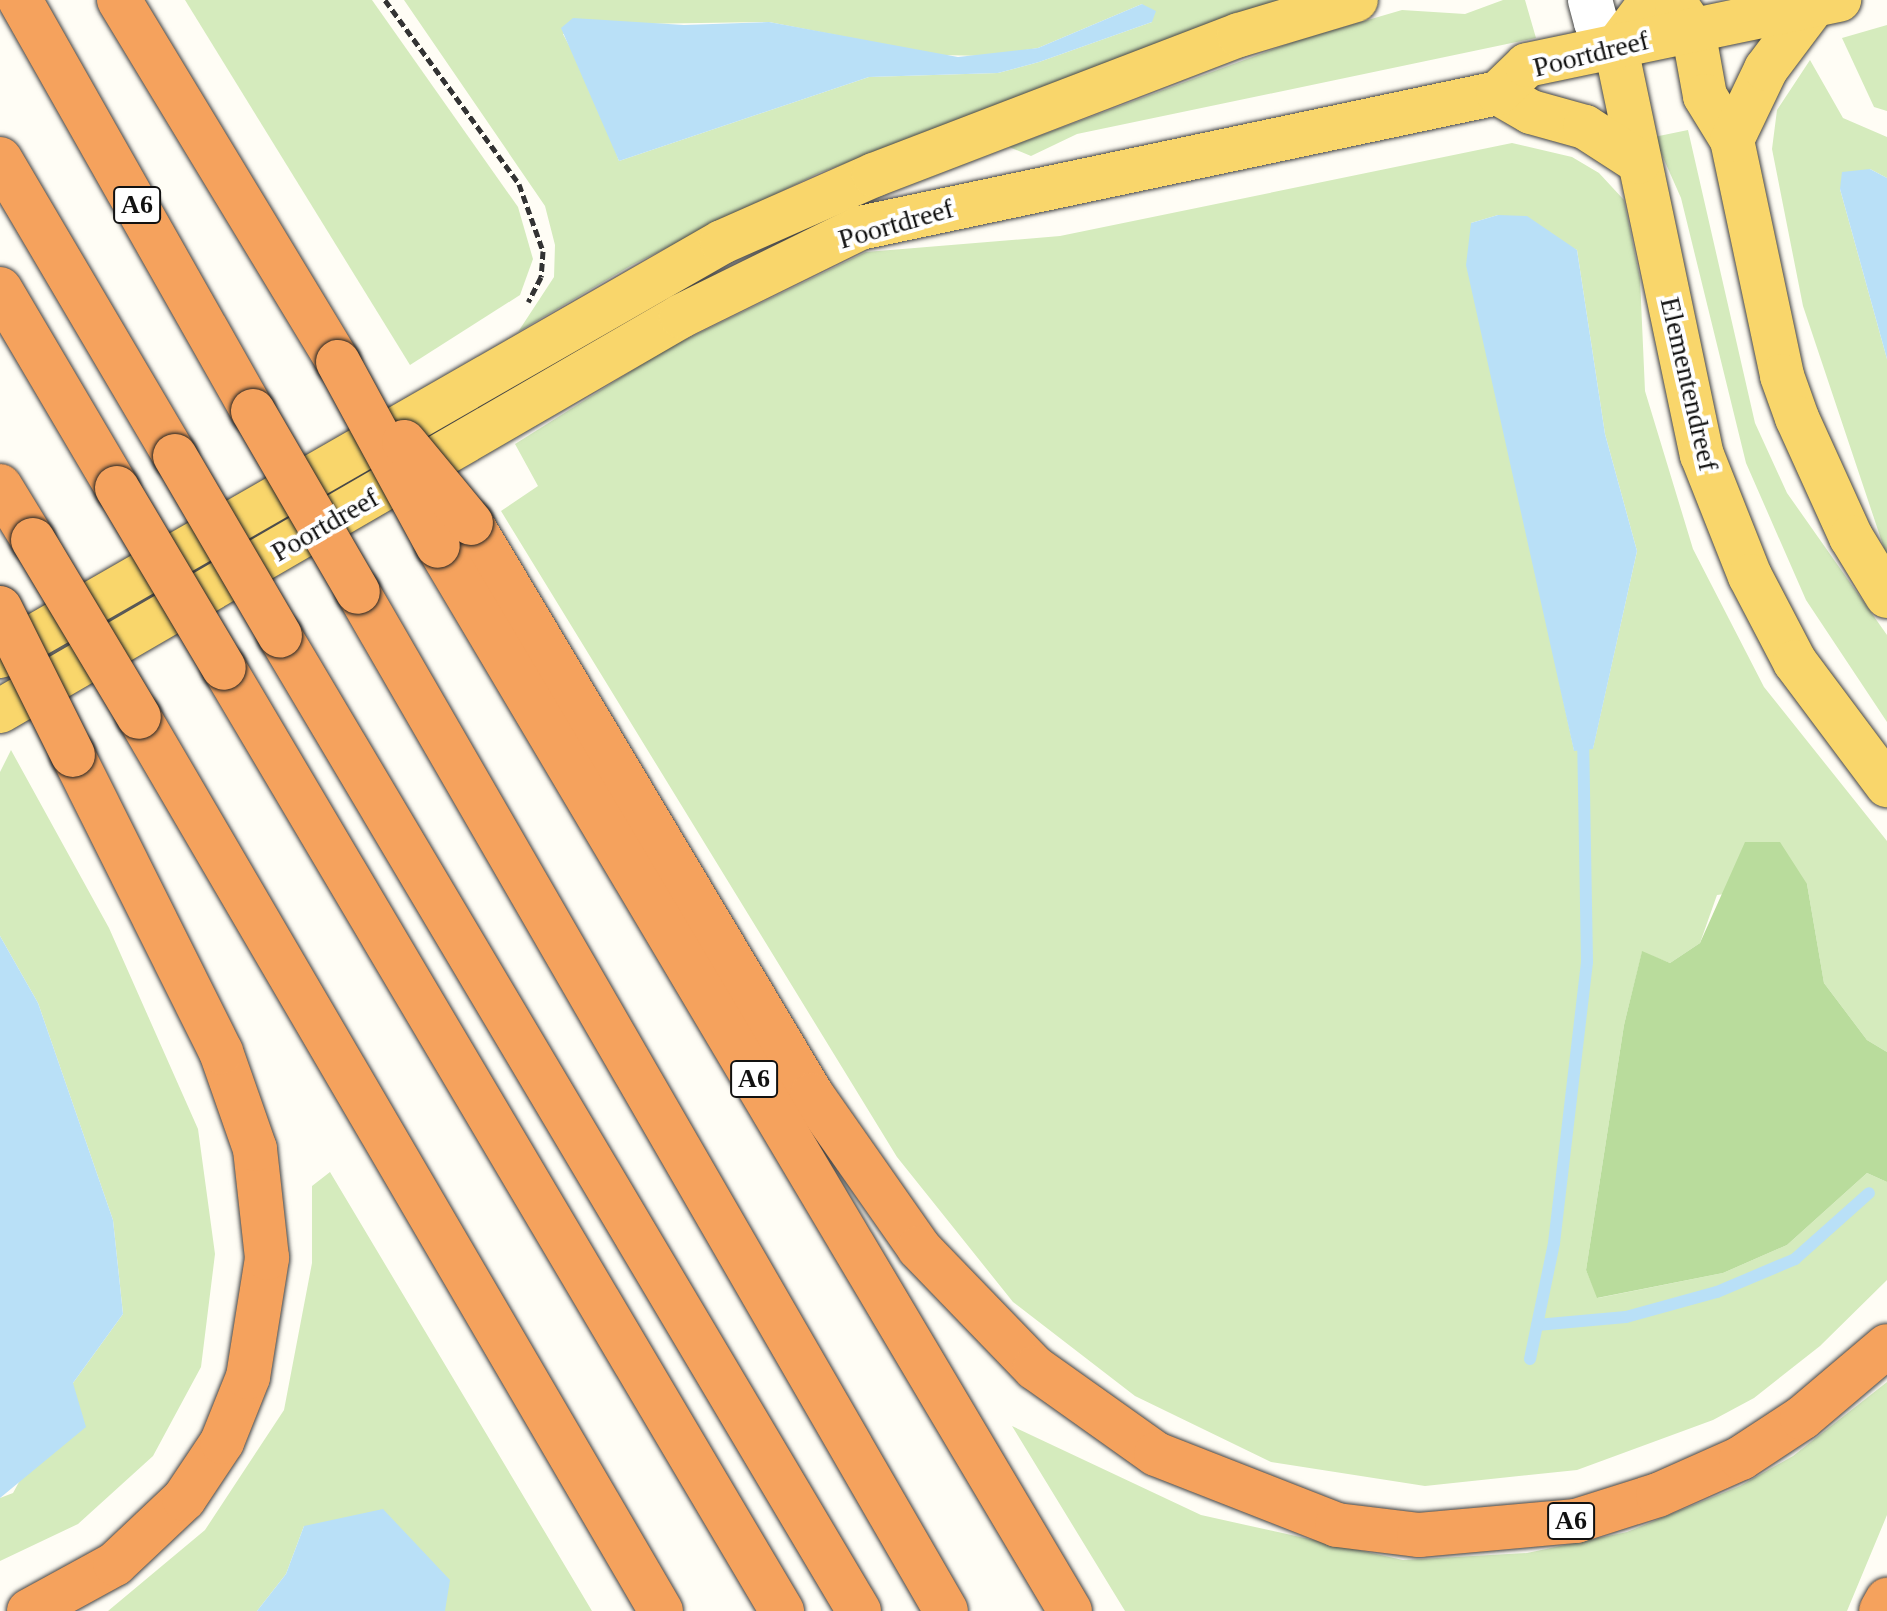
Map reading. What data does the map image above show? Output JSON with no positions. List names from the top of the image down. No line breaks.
{"streets":{"highway":["A6"],"main road":["Poortdreef","Elementendreef"]},"crossings":[["Poortdreef","Elementendreef"]]}
